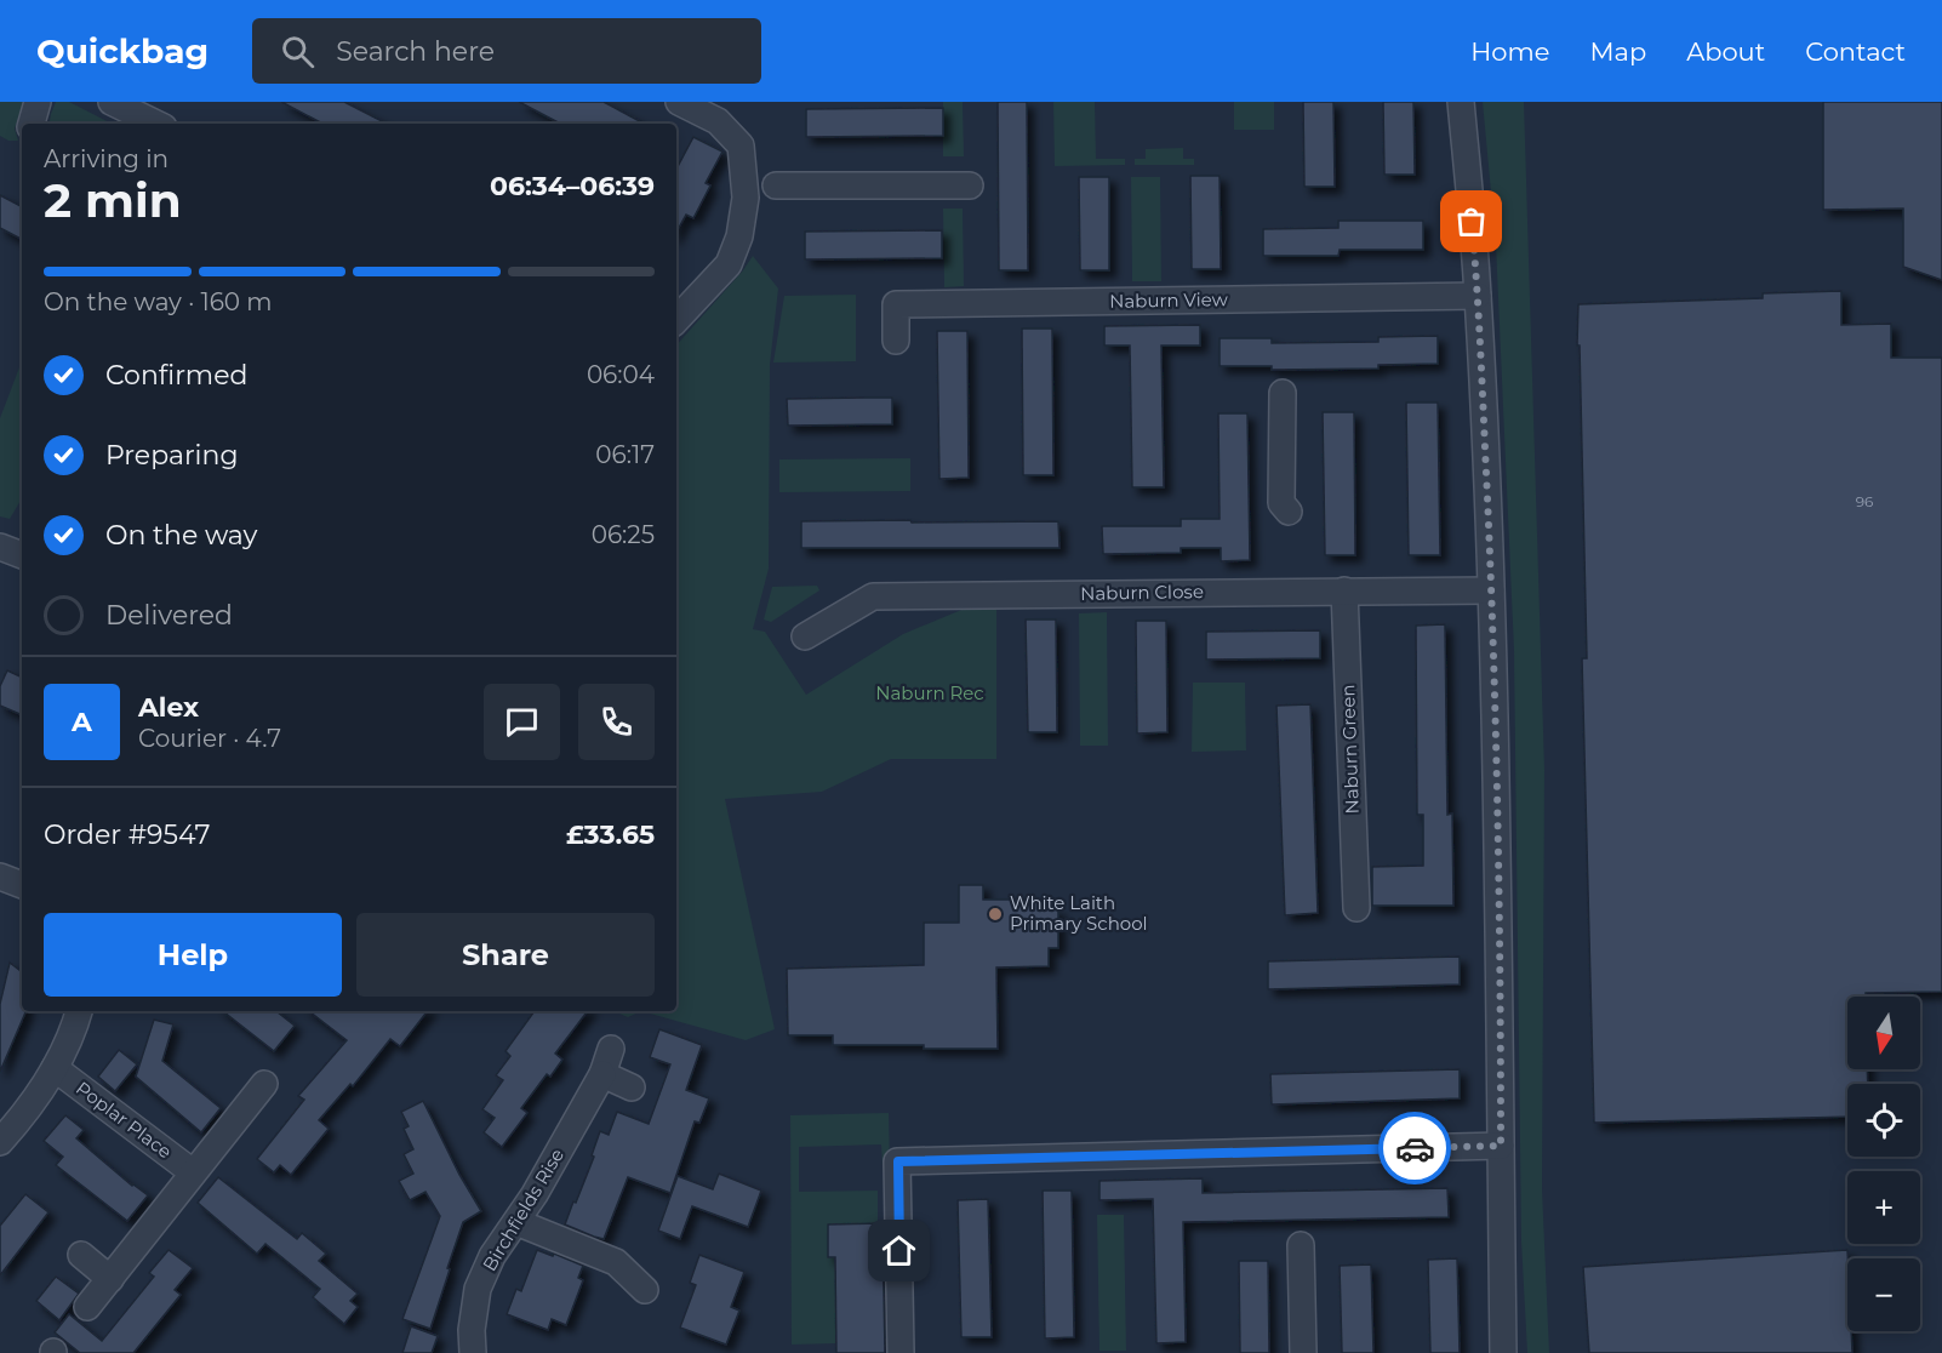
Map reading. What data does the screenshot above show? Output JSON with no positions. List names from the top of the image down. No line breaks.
{"streets":{"street":["Naburn View","Naburn Close","Naburn Green","Poplar Place","Birchfields Rise"]},"crossings":[["Naburn Close","Naburn Green"]],"parks":["Naburn Rec"],"places":["White Laith Primary School"],"house_numbers":["96"],"north":"bottom","page":{"header":"Quickbag","search":"Search here","nav":["Home","Map","About","Contact"],"heading":["2 min","Arriving in","06:34–06:39"],"panel":["Alex","Courier · 4.7","Order #9547","£33.65"],"bar":"On the way · 160 m","list":[["Confirmed","06:04"],["Preparing","06:17"],["On the way","06:25"],"Delivered"],"round":"A","buttons":["Help","Share"],"map_buttons":["+","−"]}}
